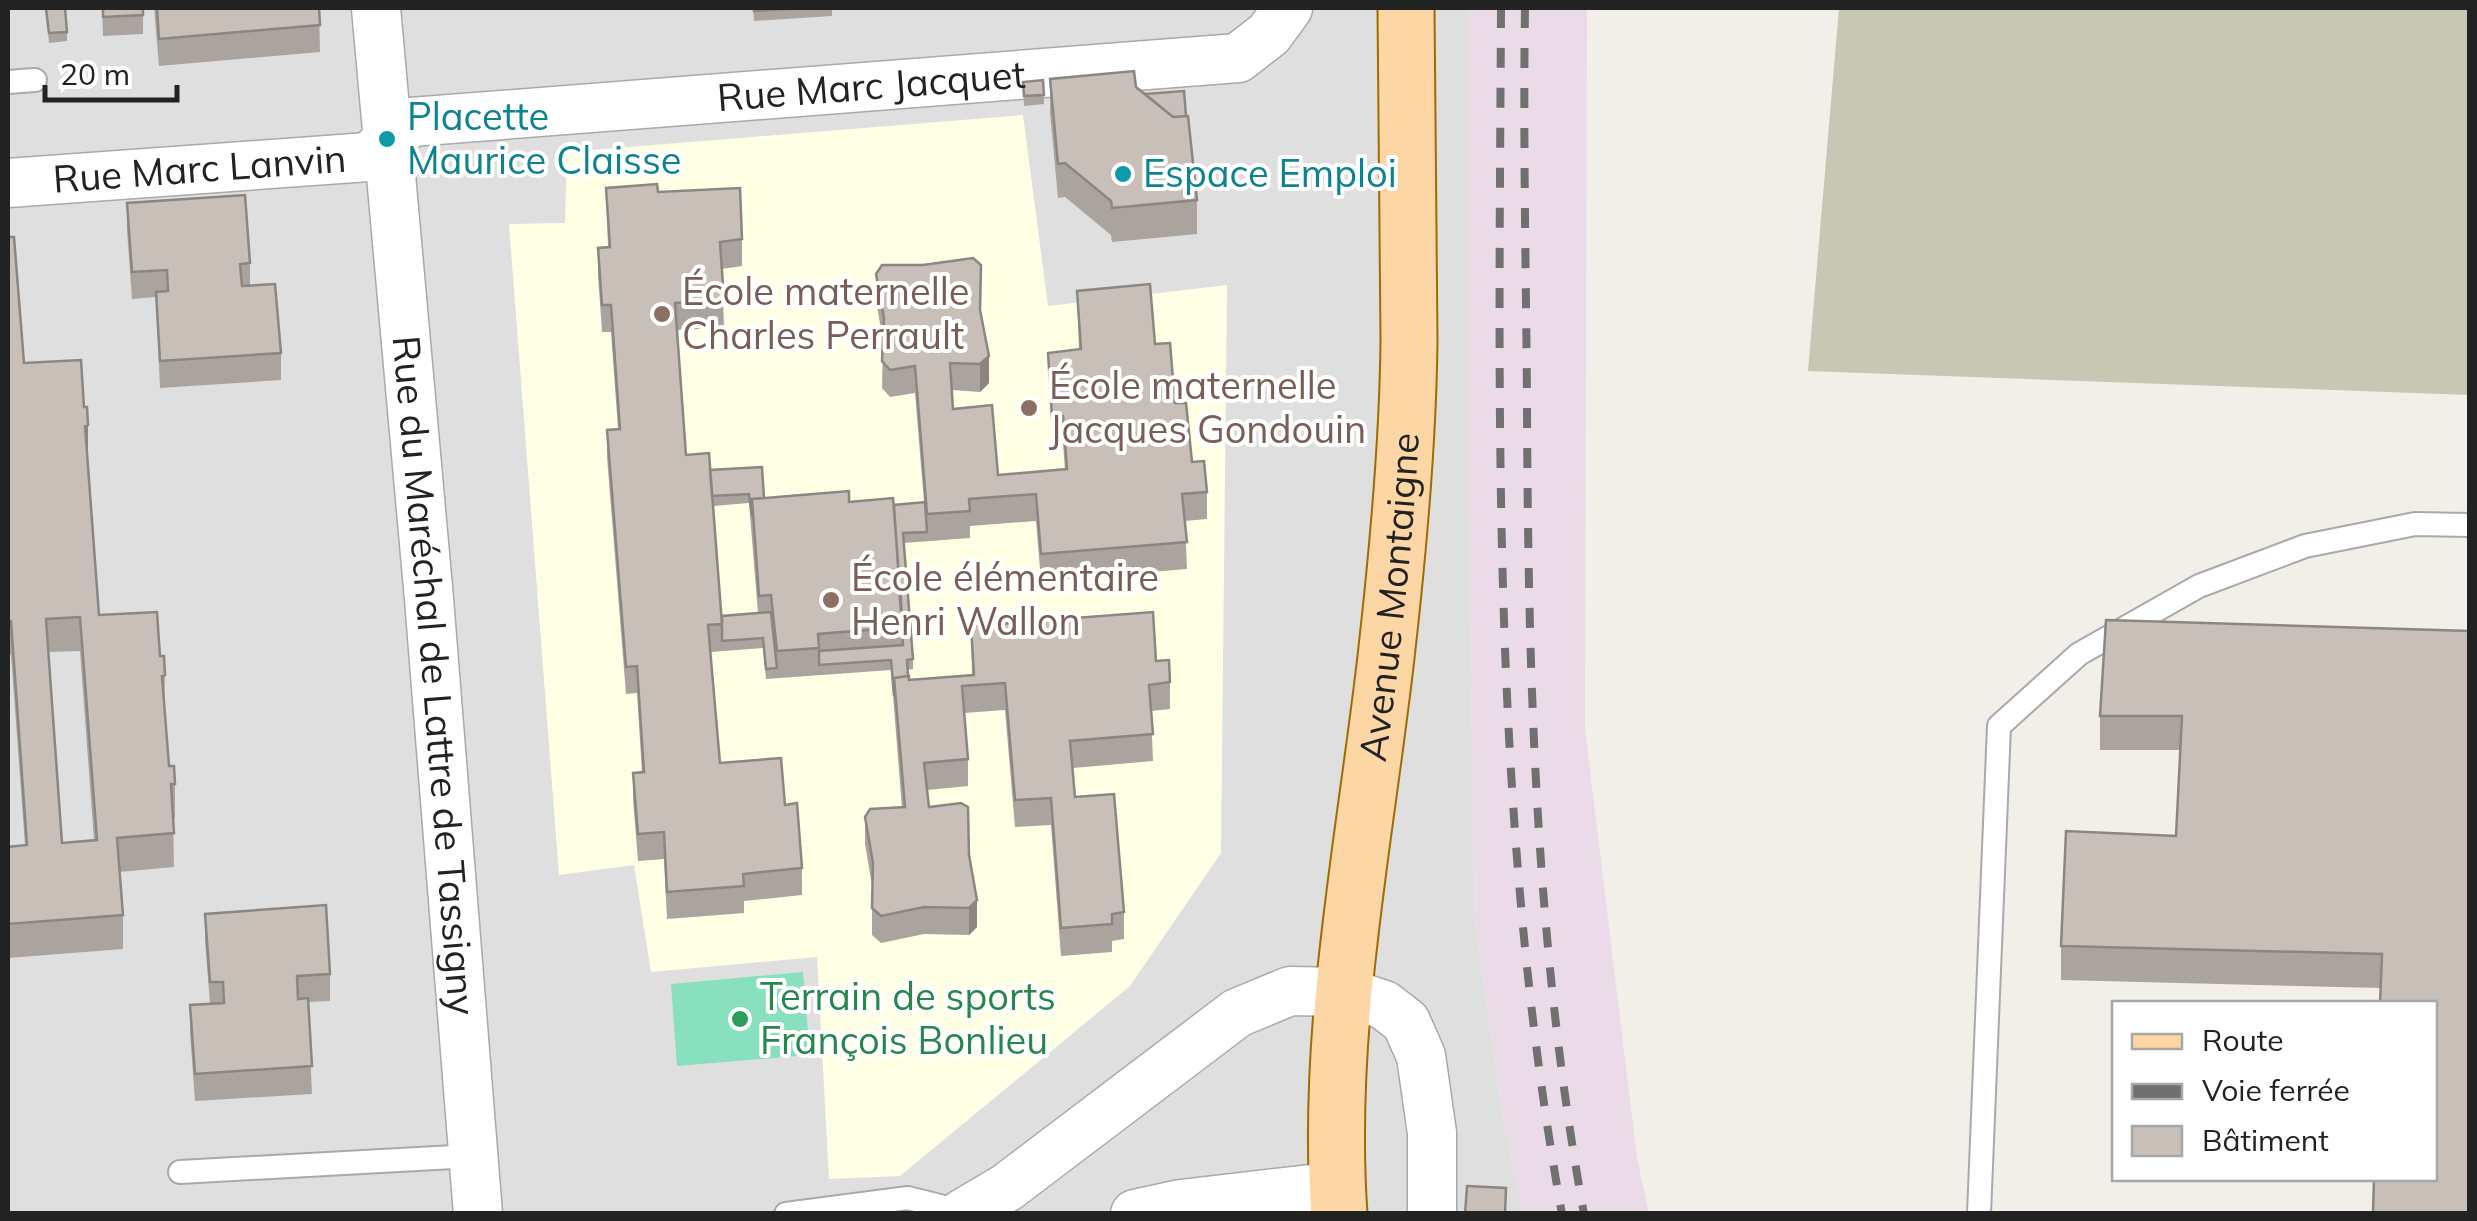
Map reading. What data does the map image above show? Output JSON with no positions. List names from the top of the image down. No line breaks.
{"streets":{"main road":["Avenue Montaigne"],"street":["Rue Marc Jacquet","Rue Marc Lanvin","Rue du Maréchal de Lattre de Tassigny"]},"crossings":[["Rue Marc Jacquet","Rue Marc Lanvin"],["Rue Marc Jacquet","Rue du Maréchal de Lattre de Tassigny"],["Rue Marc Lanvin","Rue du Maréchal de Lattre de Tassigny"]],"places":["Placette Maurice Claisse","Espace Emploi","École maternelle Charles Perrault","École maternelle Jacques Gondouin","École élémentaire Henri Wallon","Terrain de sports François Bonlieu"],"legend":["Route","Voie ferrée","Bâtiment"],"scale_bar":"20 m"}
